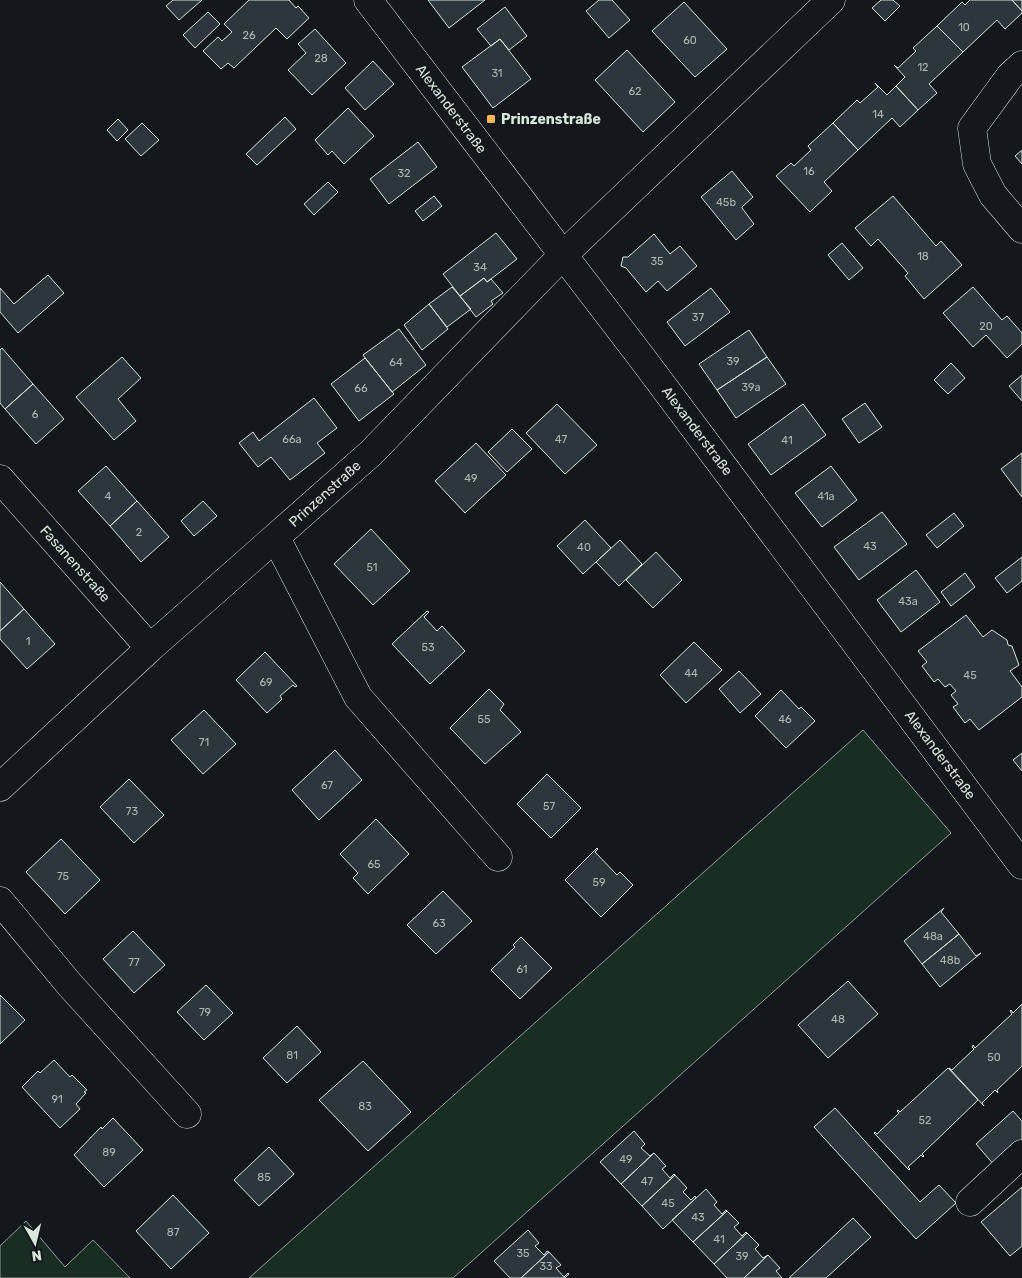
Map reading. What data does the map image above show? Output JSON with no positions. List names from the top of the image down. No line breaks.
{"streets":{"street":["Alexanderstraße","Prinzenstraße","Fasanenstraße"]},"crossings":[["Alexanderstraße","Prinzenstraße"],["Prinzenstraße","Fasanenstraße"]],"places":{"transit":["Prinzenstraße"]},"house_numbers":["10","26","60","28","12","31","62","14","16","32","45b","18","35","34","37","20","39","64","39a","66","6","66a","47","41","49","4","41a","2","43","40","51","43a","1","53","44","45","69","55","46","71","67","57","73","65","75","59","63","48a","48b","77","61","79","48","81","50","91","83","52","89","49","85","47","45","43","87","41","35","39","33"],"north":"bottom"}
